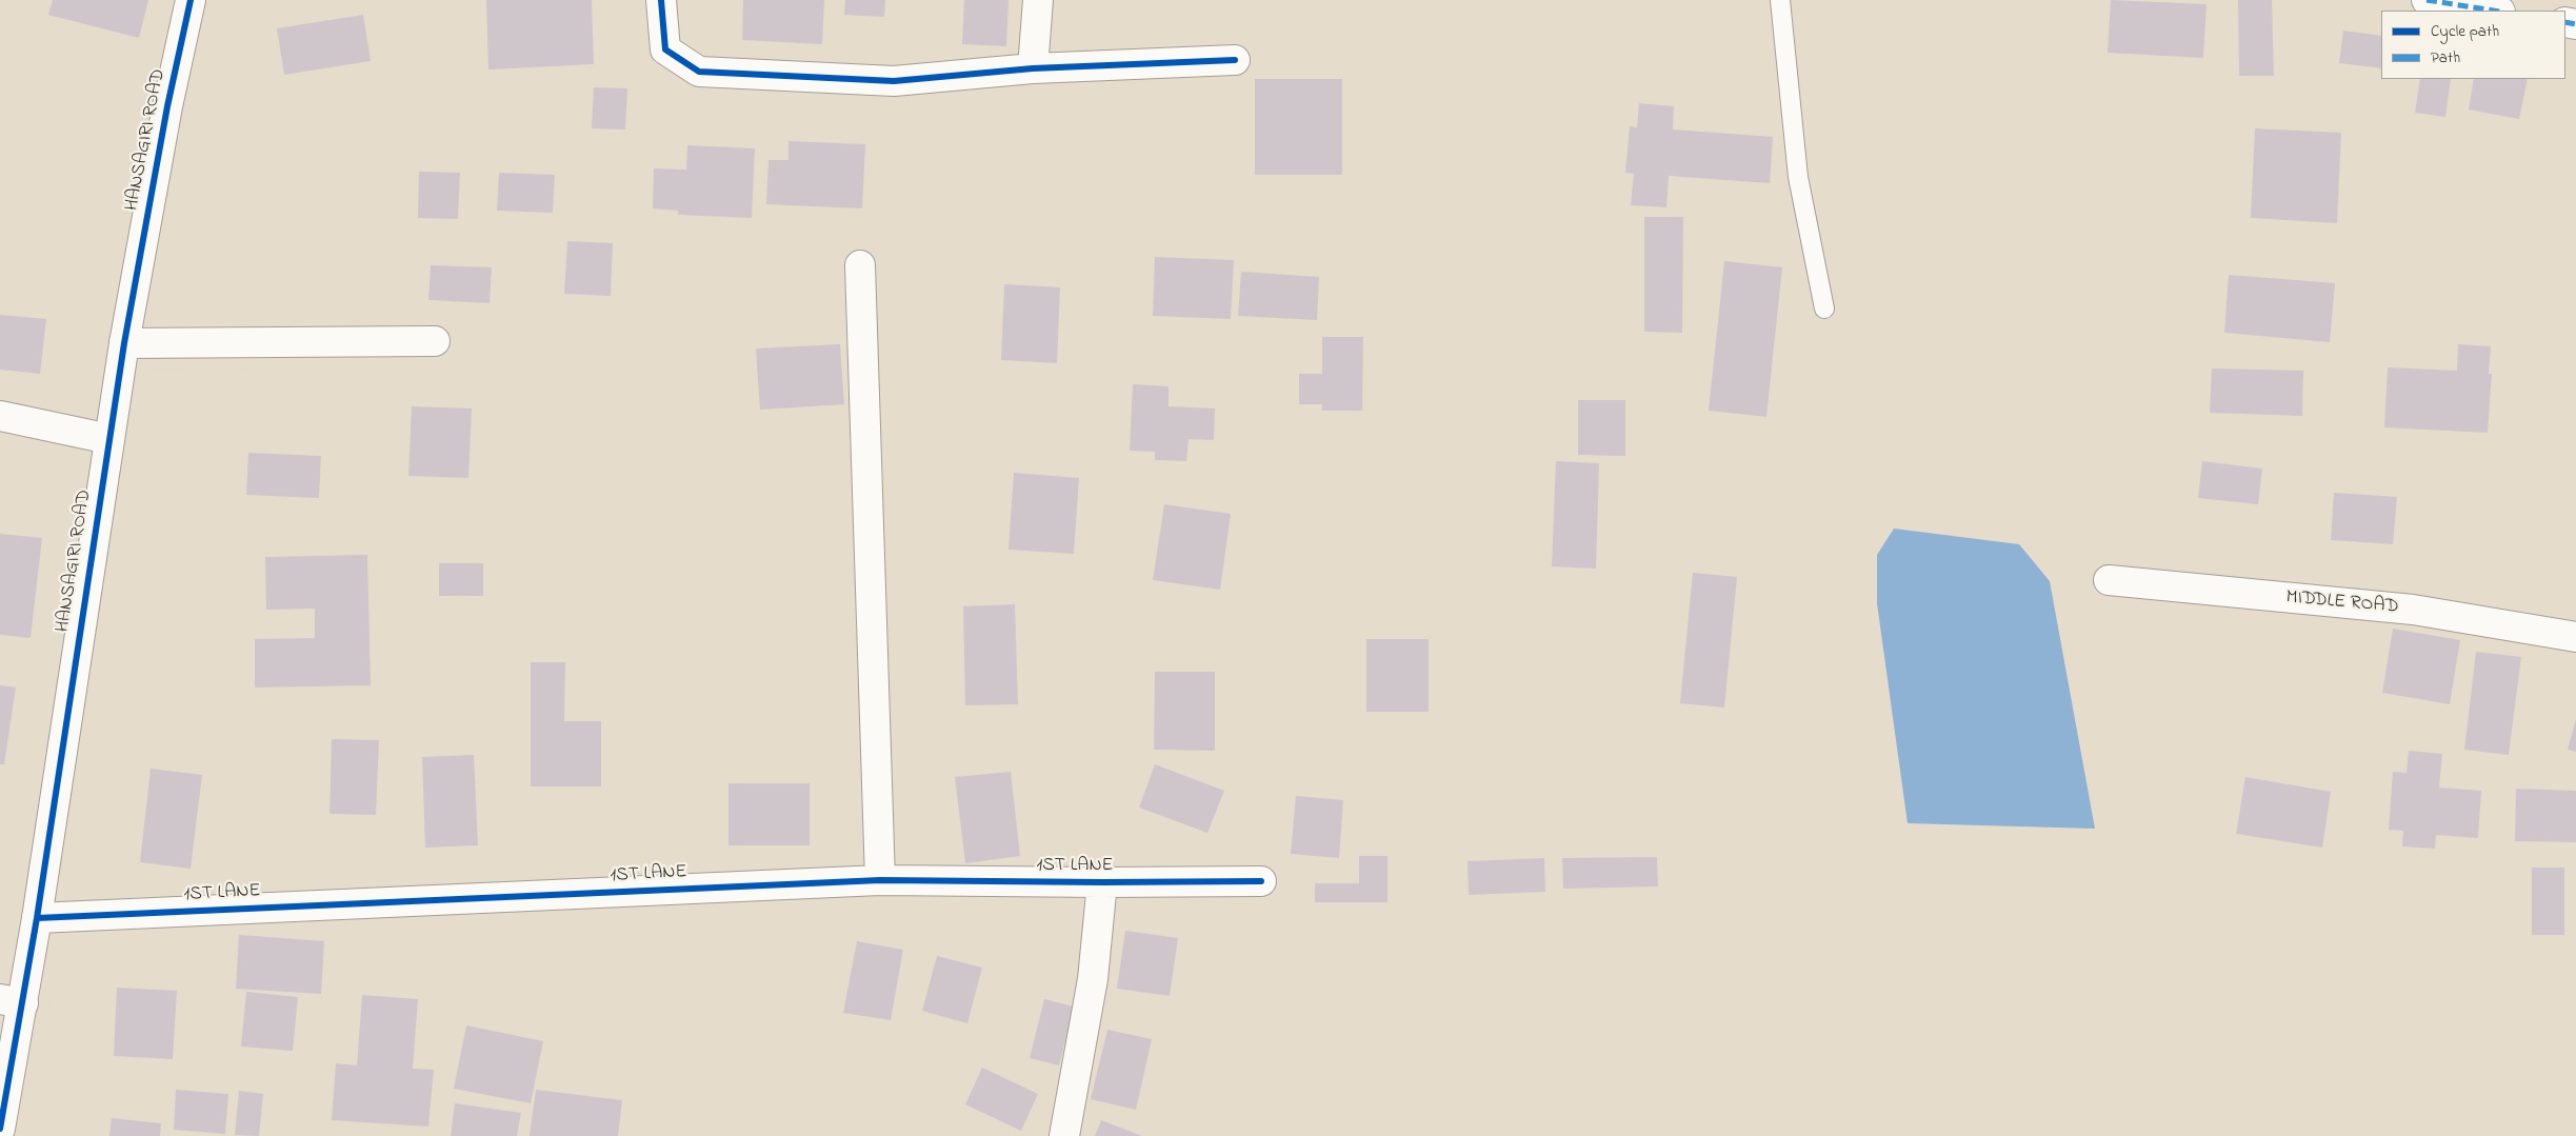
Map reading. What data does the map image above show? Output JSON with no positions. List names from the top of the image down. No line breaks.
{"streets":{"street":["HANSAGIRI ROAD","MIDDLE ROAD","1ST LANE"]},"crossings":[["HANSAGIRI ROAD","1ST LANE"]],"legend":["Cycle path","Path"]}
